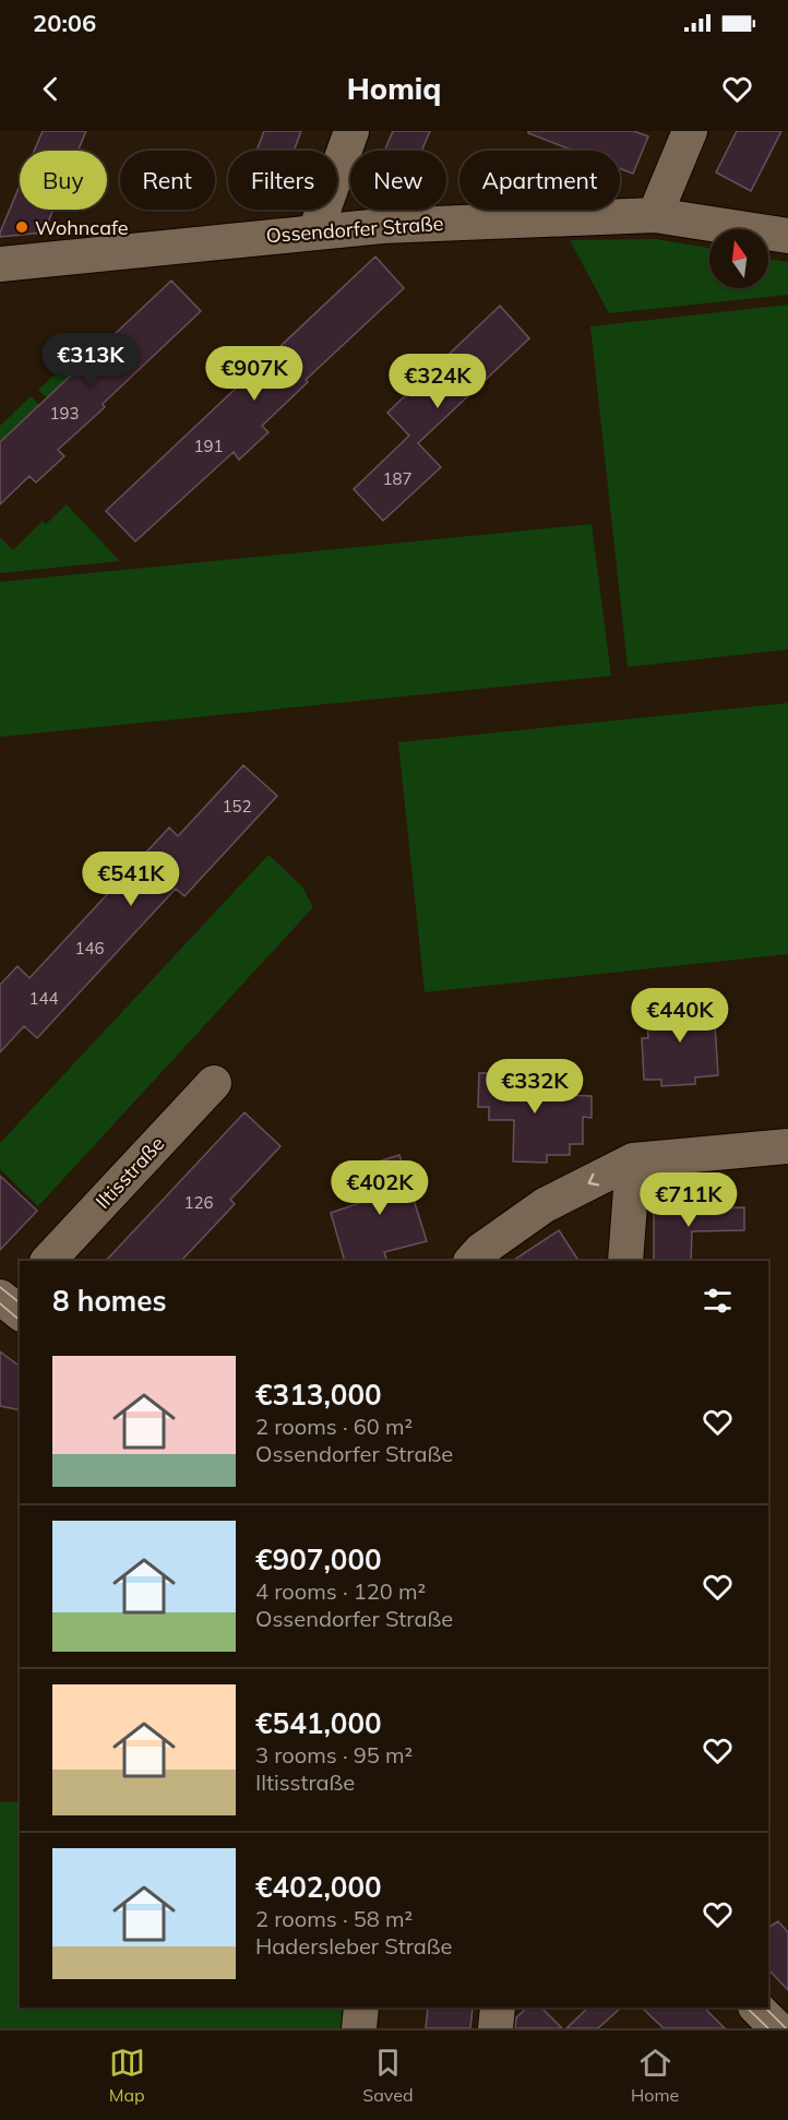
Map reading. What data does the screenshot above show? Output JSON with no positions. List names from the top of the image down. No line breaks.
{"streets":{"street":["Ossendorfer Straße","Iltisstraße"]},"places":["Wohncafe"],"house_numbers":["193","191","187","152","146","144","126"],"north":"top","page":{"status":"20:06","header":"Homiq","chip":["Buy","Rent","Filters","New","Apartment"],"price":["€313K","€907K","€324K","€541K","€440K","€332K","€402K","€711K"],"heading":"8 homes","list":[{"name":"€313,000","note":"2 rooms · 60 m² · Ossendorfer Straße"},{"name":"€907,000","note":"4 rooms · 120 m² · Ossendorfer Straße"},{"name":"€541,000","note":"3 rooms · 95 m² · Iltisstraße"},{"name":"€402,000","note":"2 rooms · 58 m² · Hadersleber Straße"}],"tabs":["Map","Saved","Home"]}}
